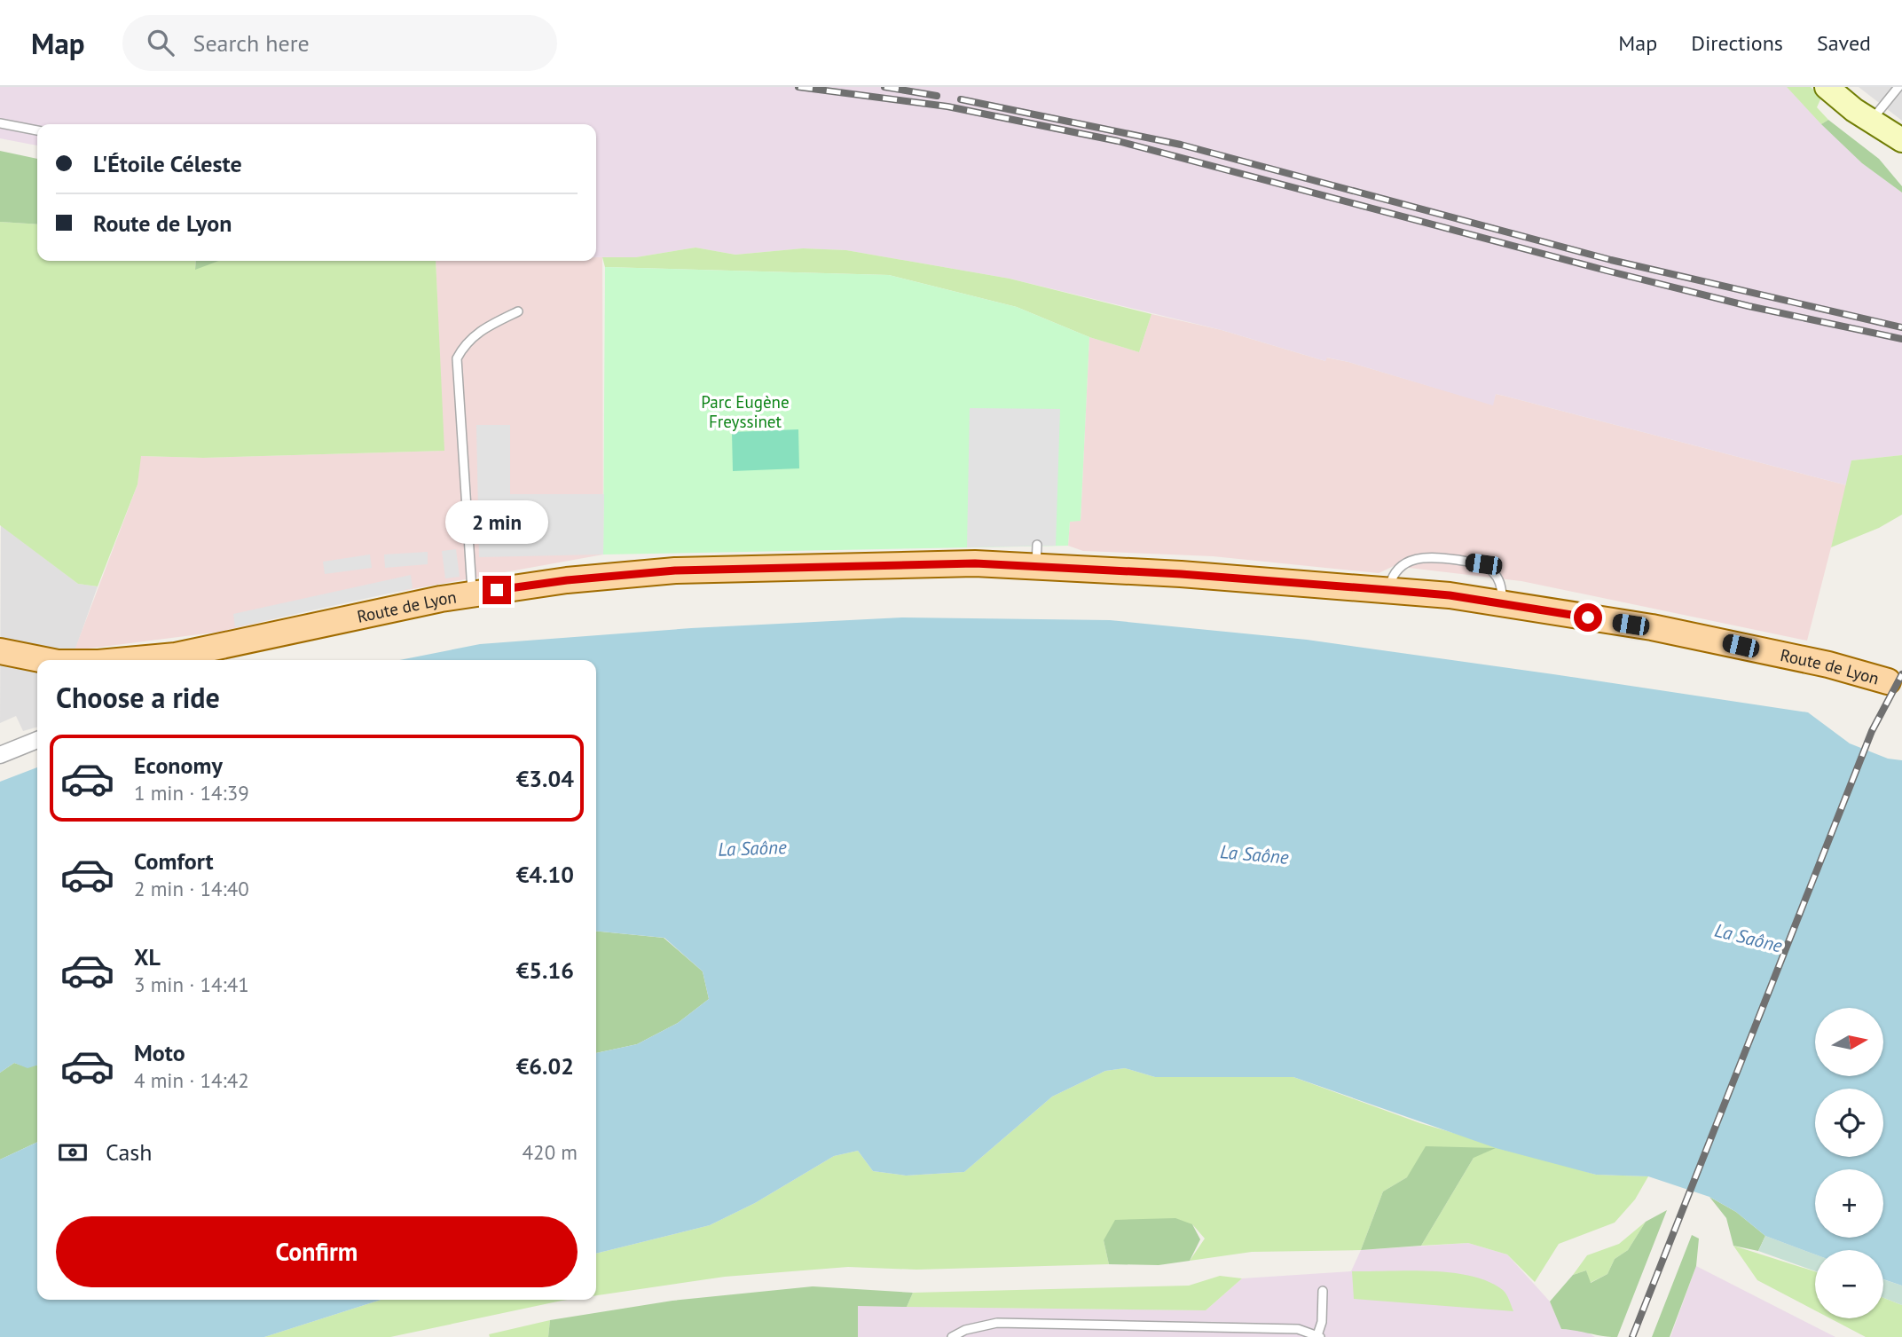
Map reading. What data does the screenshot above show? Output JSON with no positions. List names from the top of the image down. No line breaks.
{"streets":{"main road":["Route de Lyon"]},"water":["La Saône"],"parks":["Parc Eugène Freyssinet"],"north":"right","page":{"header":"Map","search":"Search here","nav":["Map","Directions","Saved"],"banner":["L'Étoile Céleste","Route de Lyon"],"bubble":"2 min","heading":"Choose a ride","list":[{"name":"Economy","note":"1 min · 14:39","value":"€3.04"},{"name":"Comfort","note":"2 min · 14:40","value":"€4.10"},{"name":"XL","note":"3 min · 14:41","value":"€5.16"},{"name":"Moto","note":"4 min · 14:42","value":"€6.02"}],"map_buttons":["+","−"],"pay":["Cash","420 m"],"buttons":"Confirm"}}
